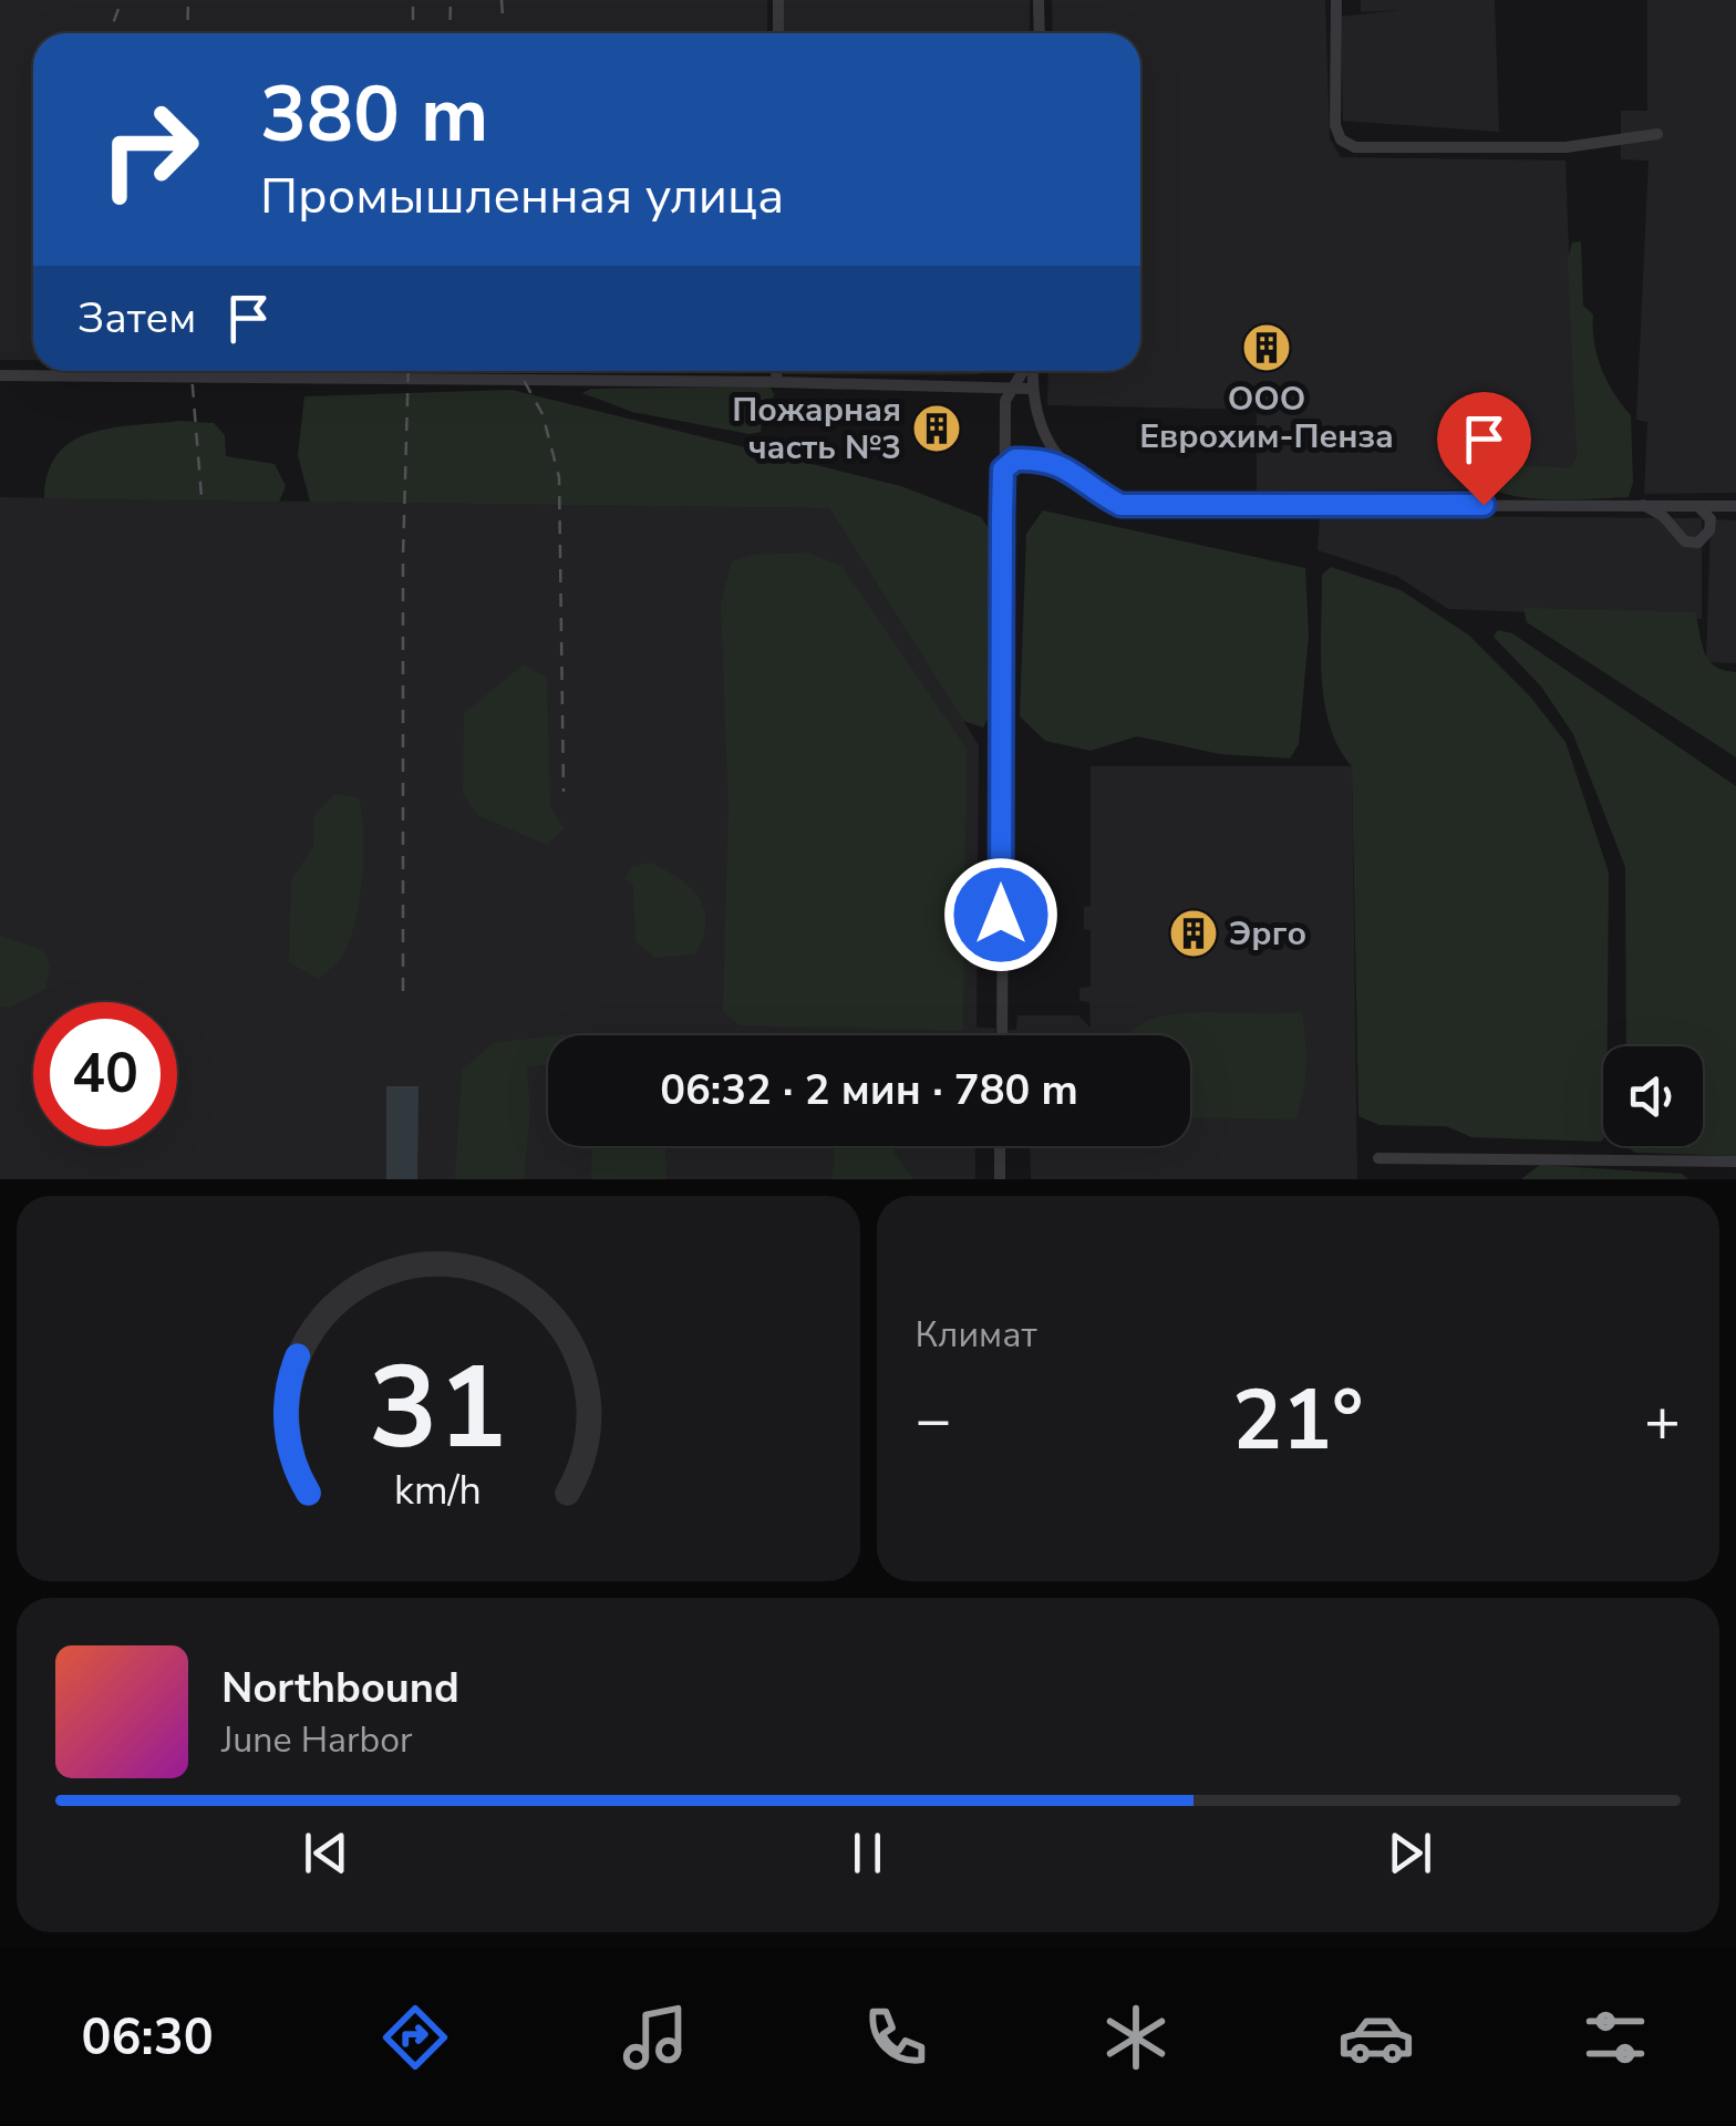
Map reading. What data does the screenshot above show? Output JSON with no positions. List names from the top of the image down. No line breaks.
{"places":{"building":["ООО Еврохим-Пенза","Пожарная часть №3","Эрго"]},"page":{"turn":["380 m","Промышленная улица"],"then":"Затем","limit":"40","trip":"06:32 · 2 мин · 780 m","tile":"Климат","heat":["−","21°","+"],"song":["Northbound","June Harbor"],"tabs":"06:30","gauge":["31","km/h"]}}
